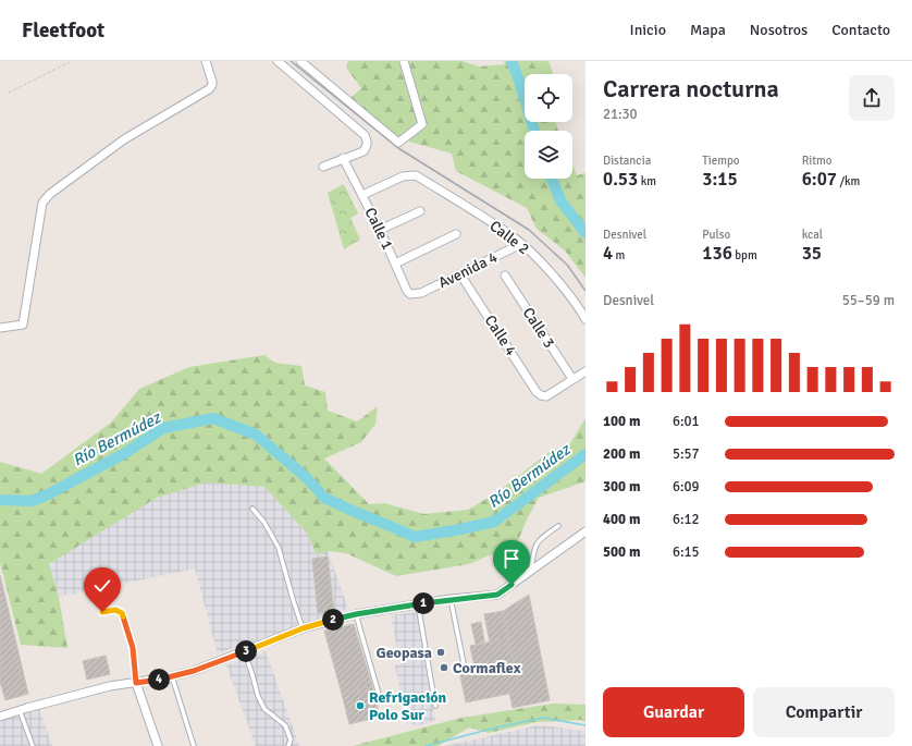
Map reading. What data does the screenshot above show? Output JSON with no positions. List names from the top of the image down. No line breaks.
{"streets":{"street":["Calle 1","Calle 2","Avenida 4","Calle 3","Calle 4"]},"crossings":[["Calle 1","Calle 2"],["Calle 1","Avenida 4"],["Calle 2","Avenida 4"],["Avenida 4","Calle 4"],["Calle 3","Calle 4"]],"water":["Río Bermúdez"],"places":["Geopasa","Cormaflex","Refrigación Polo Sur"],"page":{"header":"Fleetfoot","nav":["Inicio","Mapa","Nosotros","Contacto"],"heading":["Carrera nocturna","21:30"],"stats":[["Distancia","0.53 km"],["Tiempo","3:15"],["Ritmo","6:07 /km"],["Desnivel","4 m"],["Pulso","136 bpm"],["kcal","35"]],"chart":["Desnivel","55–59 m"],"list":[{"name":"100 m","note":"6:01"},{"name":"200 m","note":"5:57"},{"name":"300 m","note":"6:09"},{"name":"400 m","note":"6:12"},{"name":"500 m","note":"6:15"}],"pins":["1","2","3","4"],"buttons":["Guardar","Compartir"]}}
